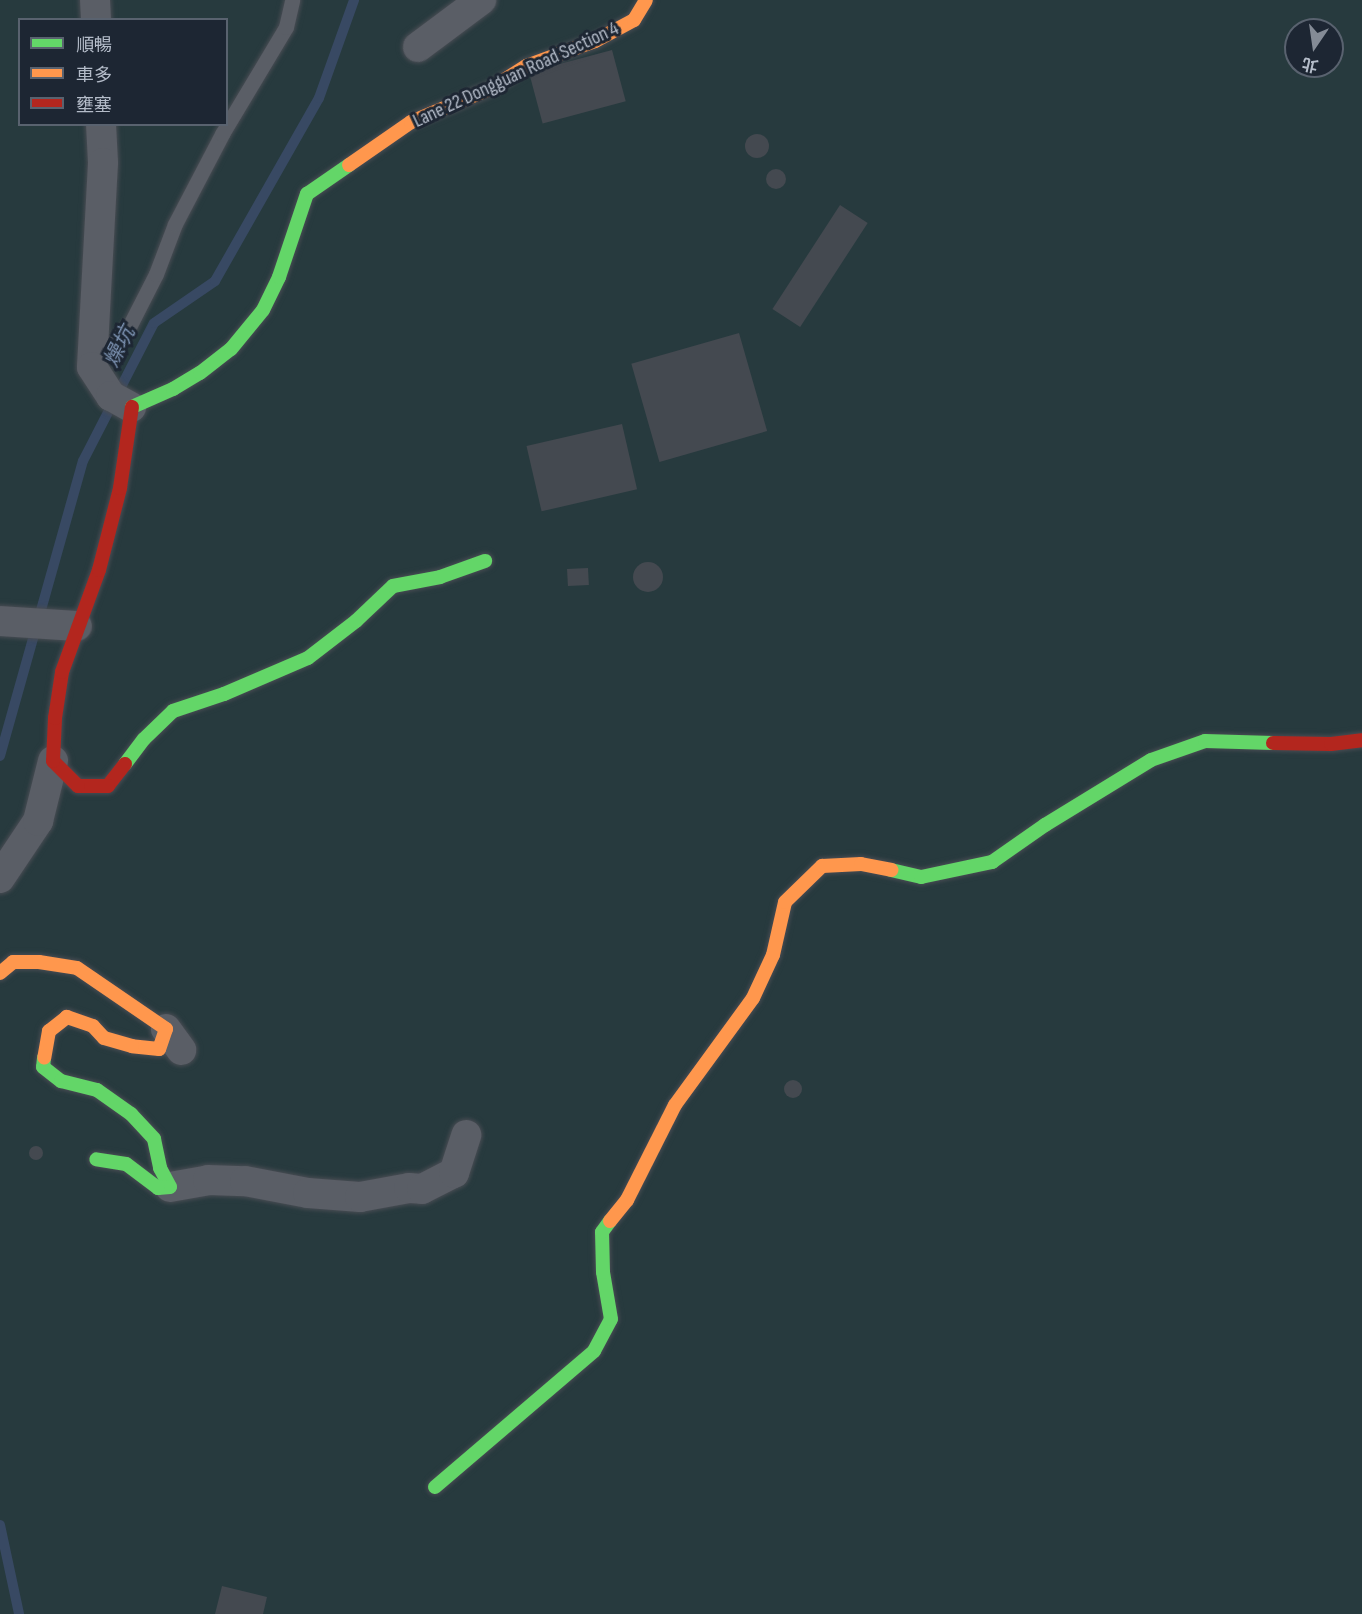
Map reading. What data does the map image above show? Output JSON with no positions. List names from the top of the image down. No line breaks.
{"streets":{"street":["Lane 22 Dongguan Road Section 4"]},"water":["燥坑"],"legend":["順暢","車多","壅塞"],"north":"bottom"}
